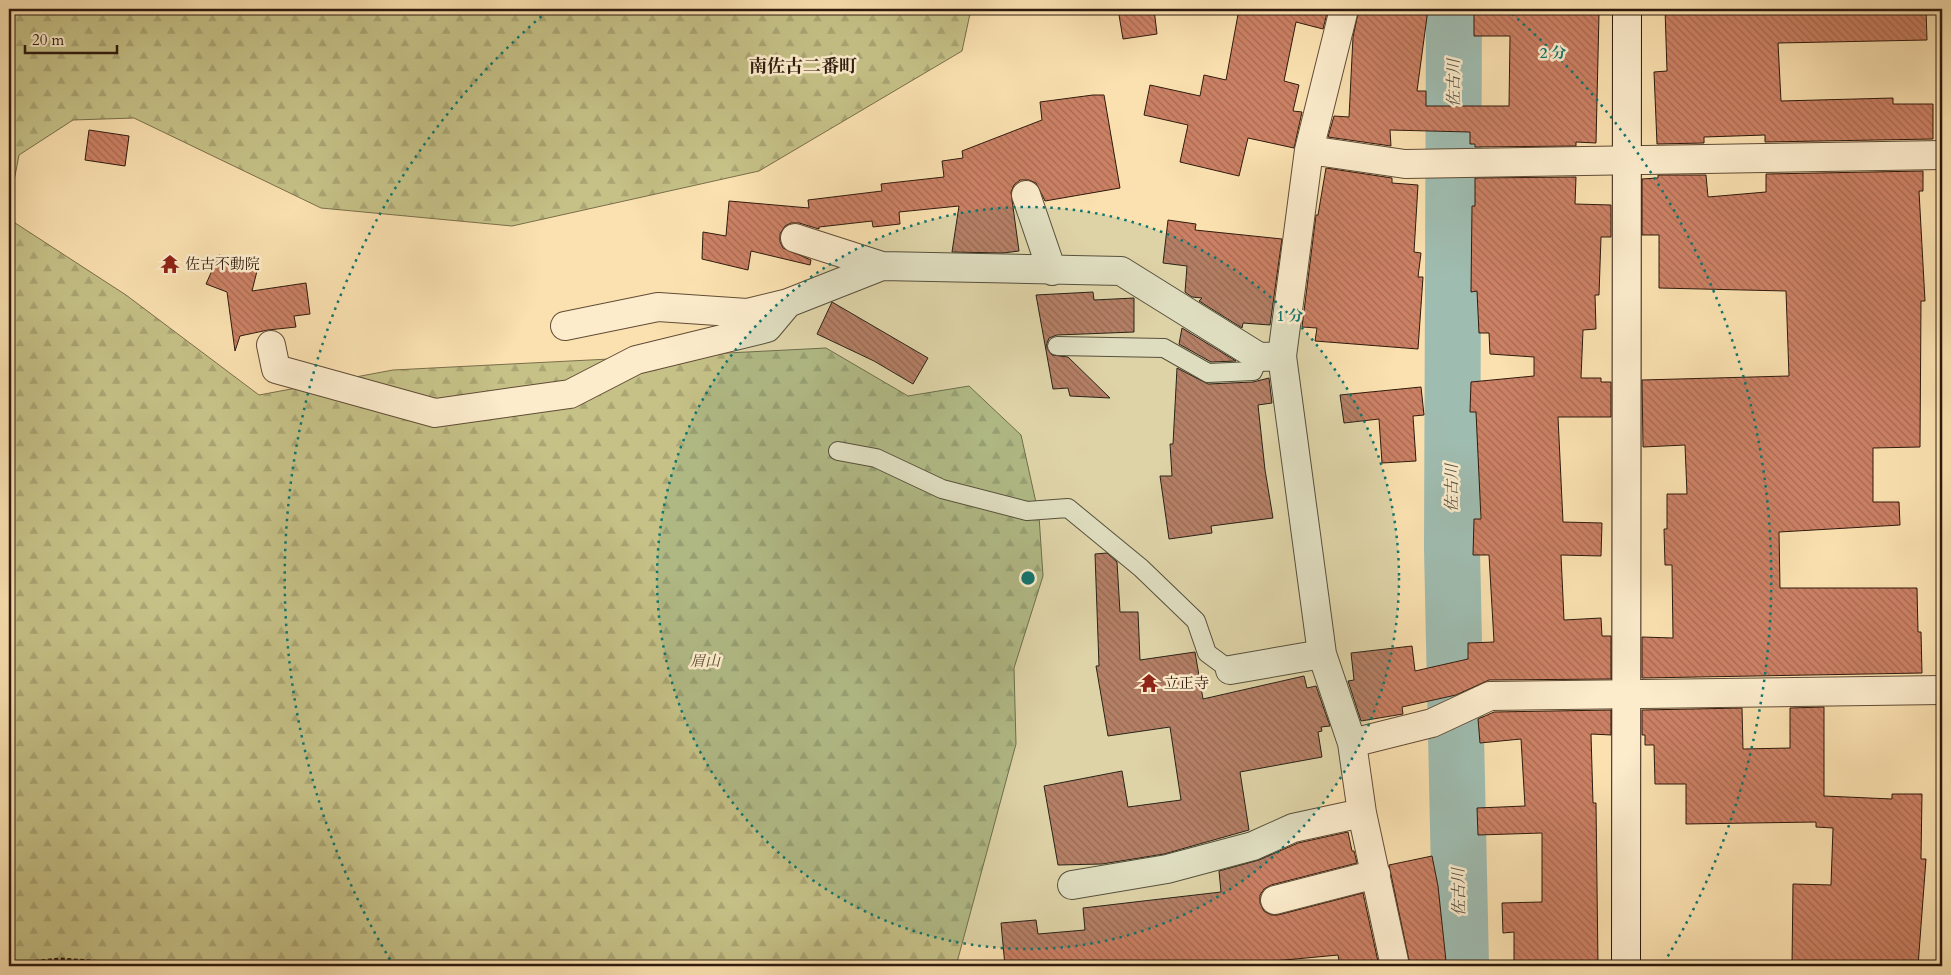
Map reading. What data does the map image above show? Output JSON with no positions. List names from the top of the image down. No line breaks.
{"districts":["南佐古二番町"],"water":["佐古川"],"parks":["眉山"],"places":{"temple":["佐古不動院","立正寺"]},"scale_bar":"20 m","rings":["2 分","1 分"]}
